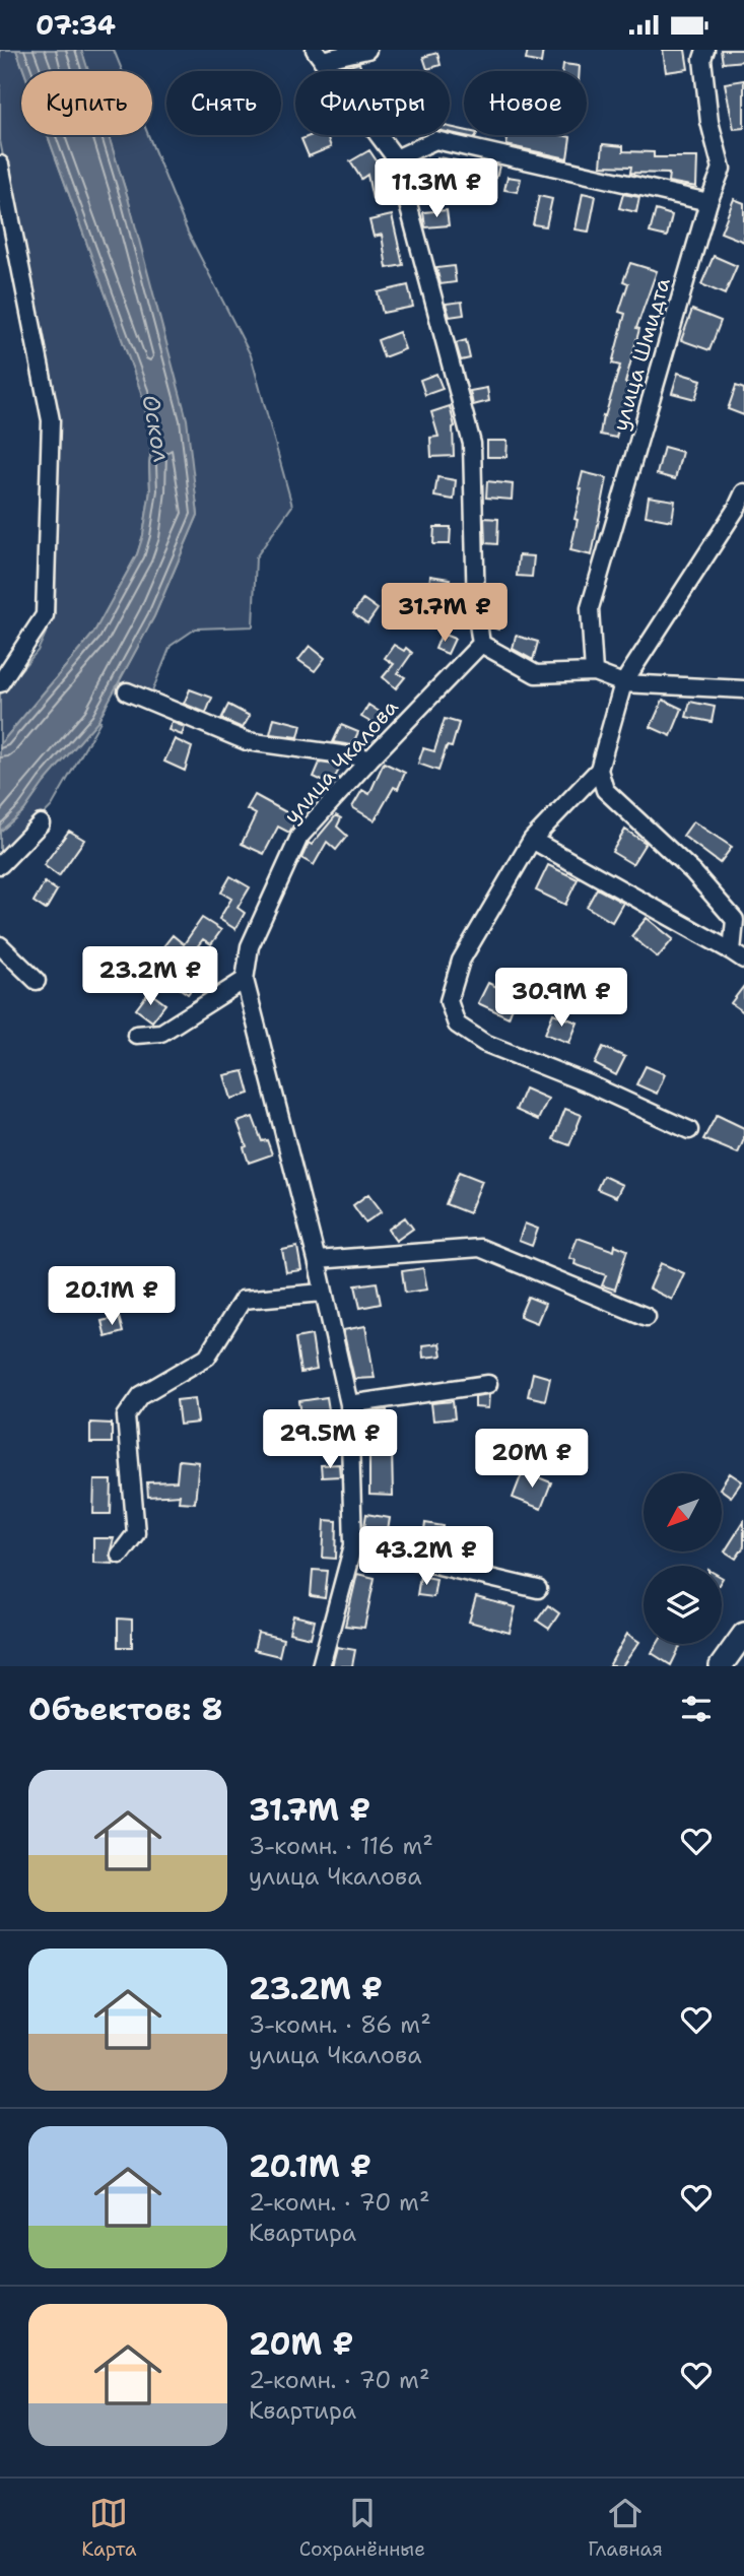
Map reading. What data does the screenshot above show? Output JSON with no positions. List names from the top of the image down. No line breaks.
{"streets":{"street":["улица Шмидта","улица Чкалова"]},"water":["Оскол"],"north":"bottom left","page":{"status":"07:34","chip":["Купить","Снять","Фильтры","Новое"],"price":["11.3M ₽","31.7M ₽","23.2M ₽","30.9M ₽","20.1M ₽","29.5M ₽","20M ₽","43.2M ₽"],"heading":"Объектов: 8","list":[{"name":"31.7M ₽","note":"3-комн. · 116 m² · улица Чкалова"},{"name":"23.2M ₽","note":"3-комн. · 86 m² · улица Чкалова"},{"name":"20.1M ₽","note":"2-комн. · 70 m² · Квартира"},{"name":"20M ₽","note":"2-комн. · 70 m² · Квартира"}],"tabs":["Карта","Сохранённые","Главная"]}}
